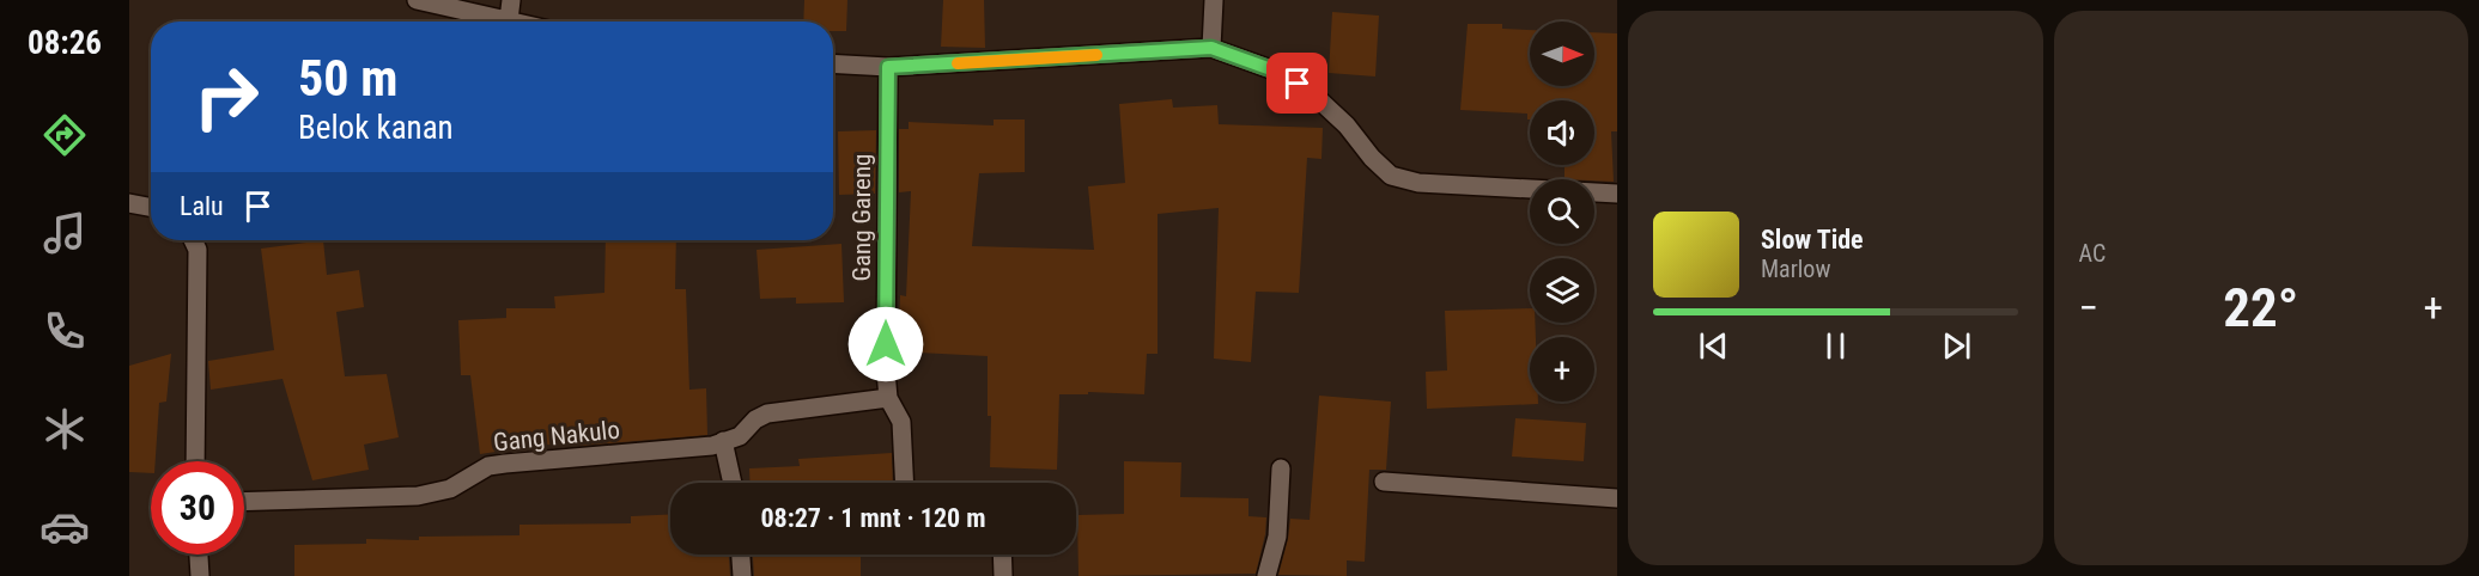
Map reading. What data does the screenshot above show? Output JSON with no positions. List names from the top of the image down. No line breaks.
{"streets":{"street":["Gang Gareng","Gang Nakulo"]},"north":"right","page":{"tabs":"08:26","tile":"AC","map_buttons":"+","turn":["50 m","Belok kanan"],"then":"Lalu","song":["Slow Tide","Marlow"],"heat":["−","22°","+"],"limit":"30","trip":"08:27 · 1 mnt · 120 m"}}
